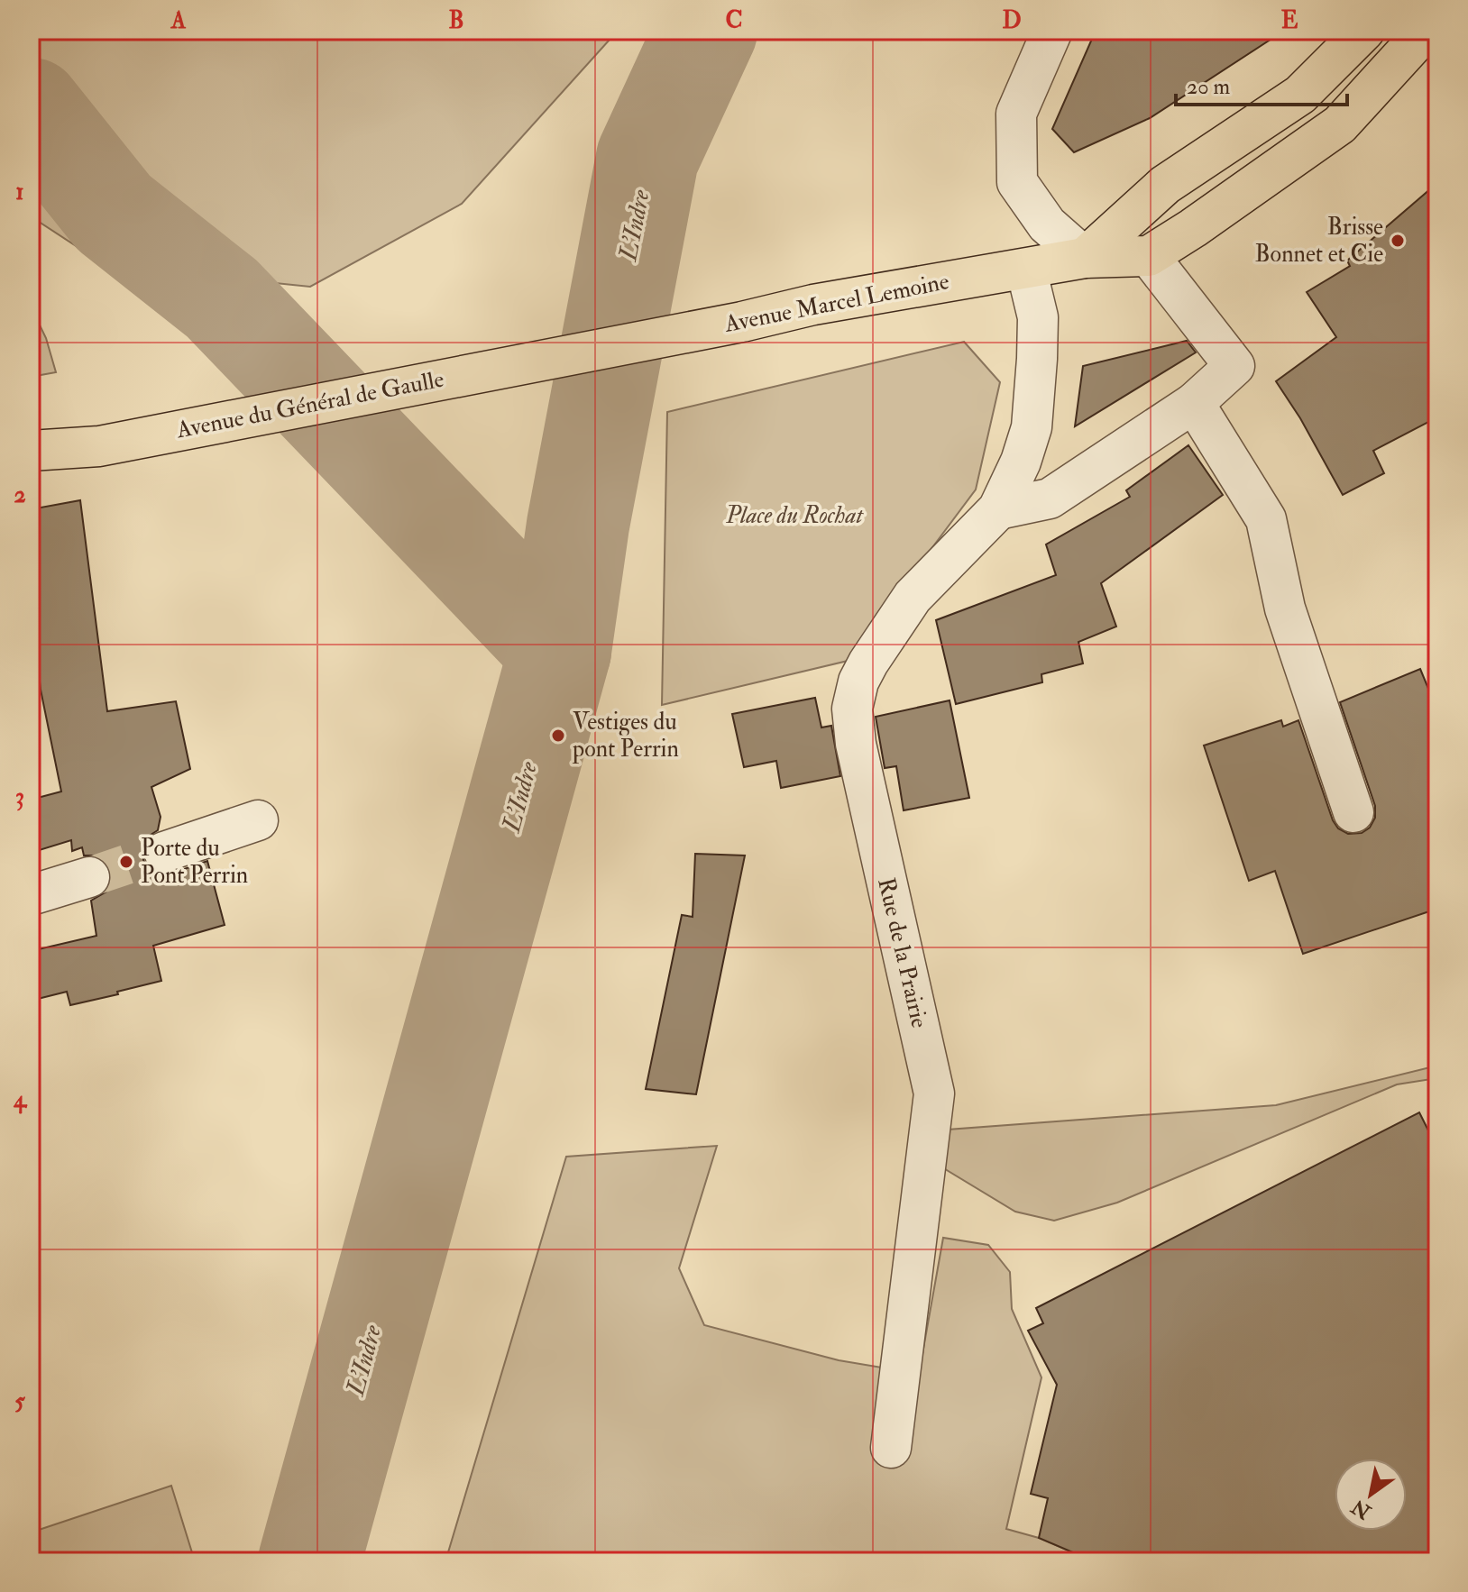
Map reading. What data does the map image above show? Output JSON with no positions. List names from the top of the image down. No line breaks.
{"streets":{"main road":["Avenue Marcel Lemoine","Avenue du Général de Gaulle"],"street":["Rue de la Prairie"]},"crossings":[["Avenue Marcel Lemoine","Avenue du Général de Gaulle"],["Avenue Marcel Lemoine","Rue de la Prairie"]],"water":["L'Indre"],"parks":["Place du Rochat"],"places":["Brisse Bonnet et Cie","Vestiges du pont Perrin","Porte du Pont Perrin"],"scale_bar":"20 m","north":"bottom left","grid":{"columns":["A","B","C","D","E"],"rows":["1","2","3","4","5"]}}
